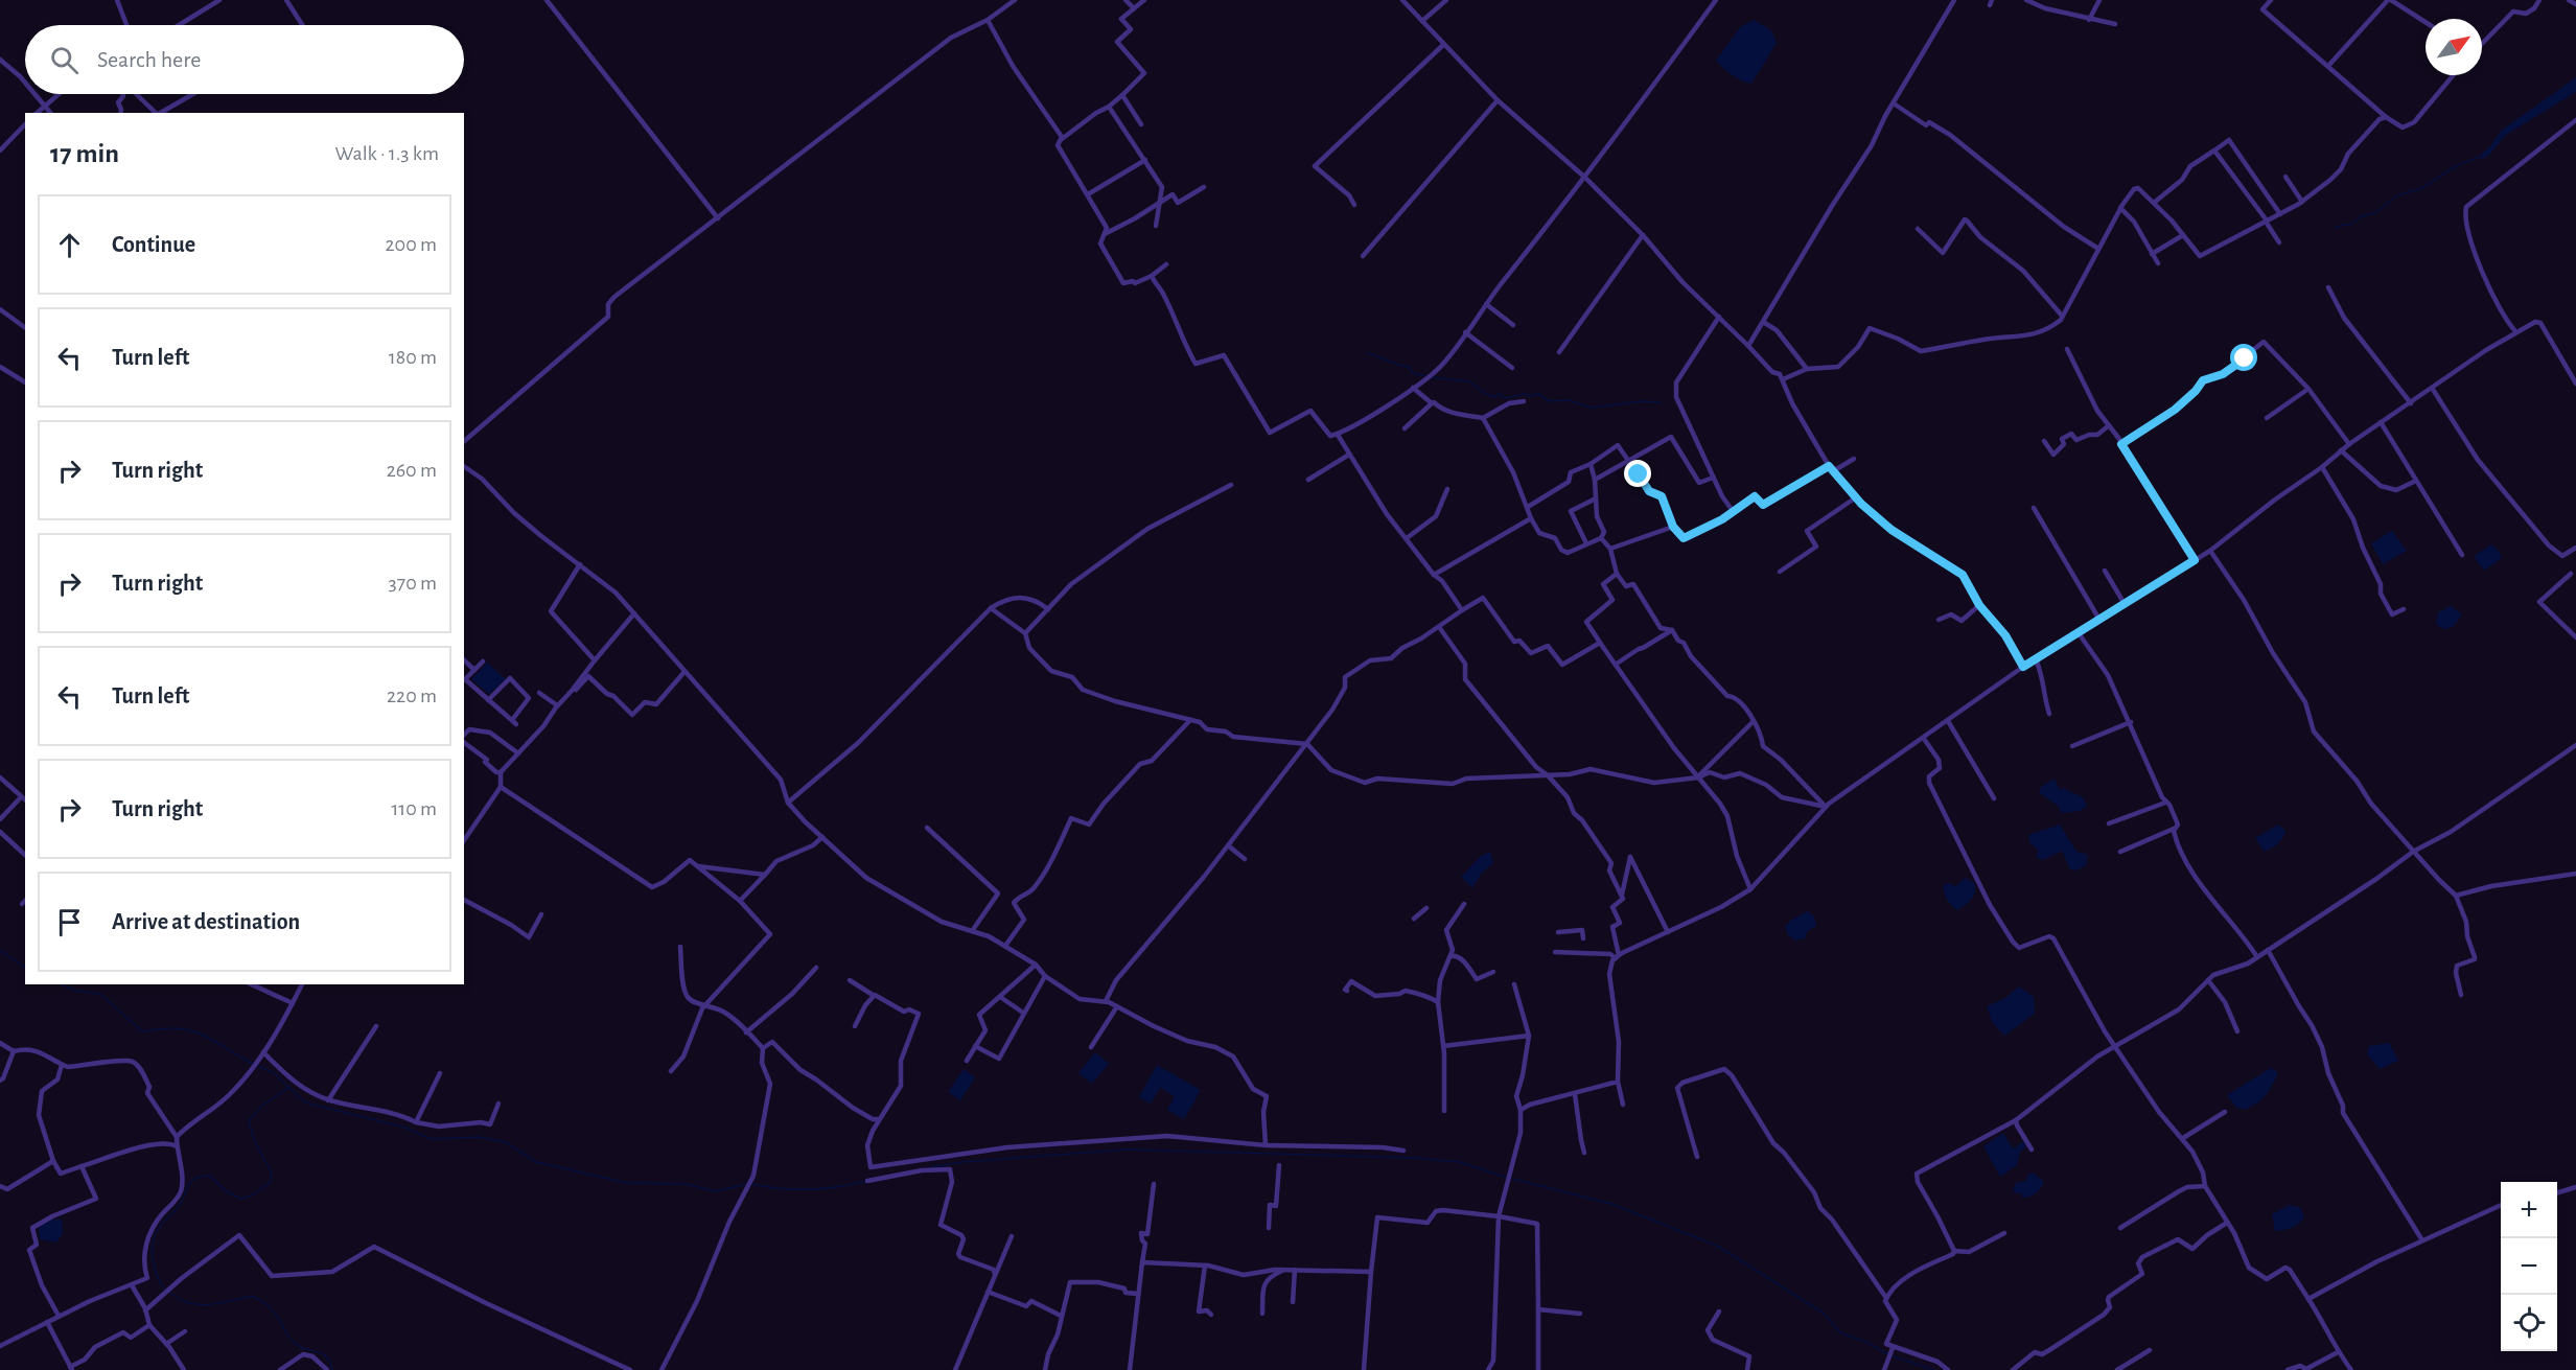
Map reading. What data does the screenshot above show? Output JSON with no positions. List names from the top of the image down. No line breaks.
{"north":"top right","page":{"search":"Search here","heading":["17 min","Walk · 1.3 km"],"list":[["Continue","200 m"],["Turn left","180 m"],["Turn right","260 m"],["Turn right","370 m"],["Turn left","220 m"],["Turn right","110 m"],"Arrive at destination"],"map_buttons":["+","−"]}}
